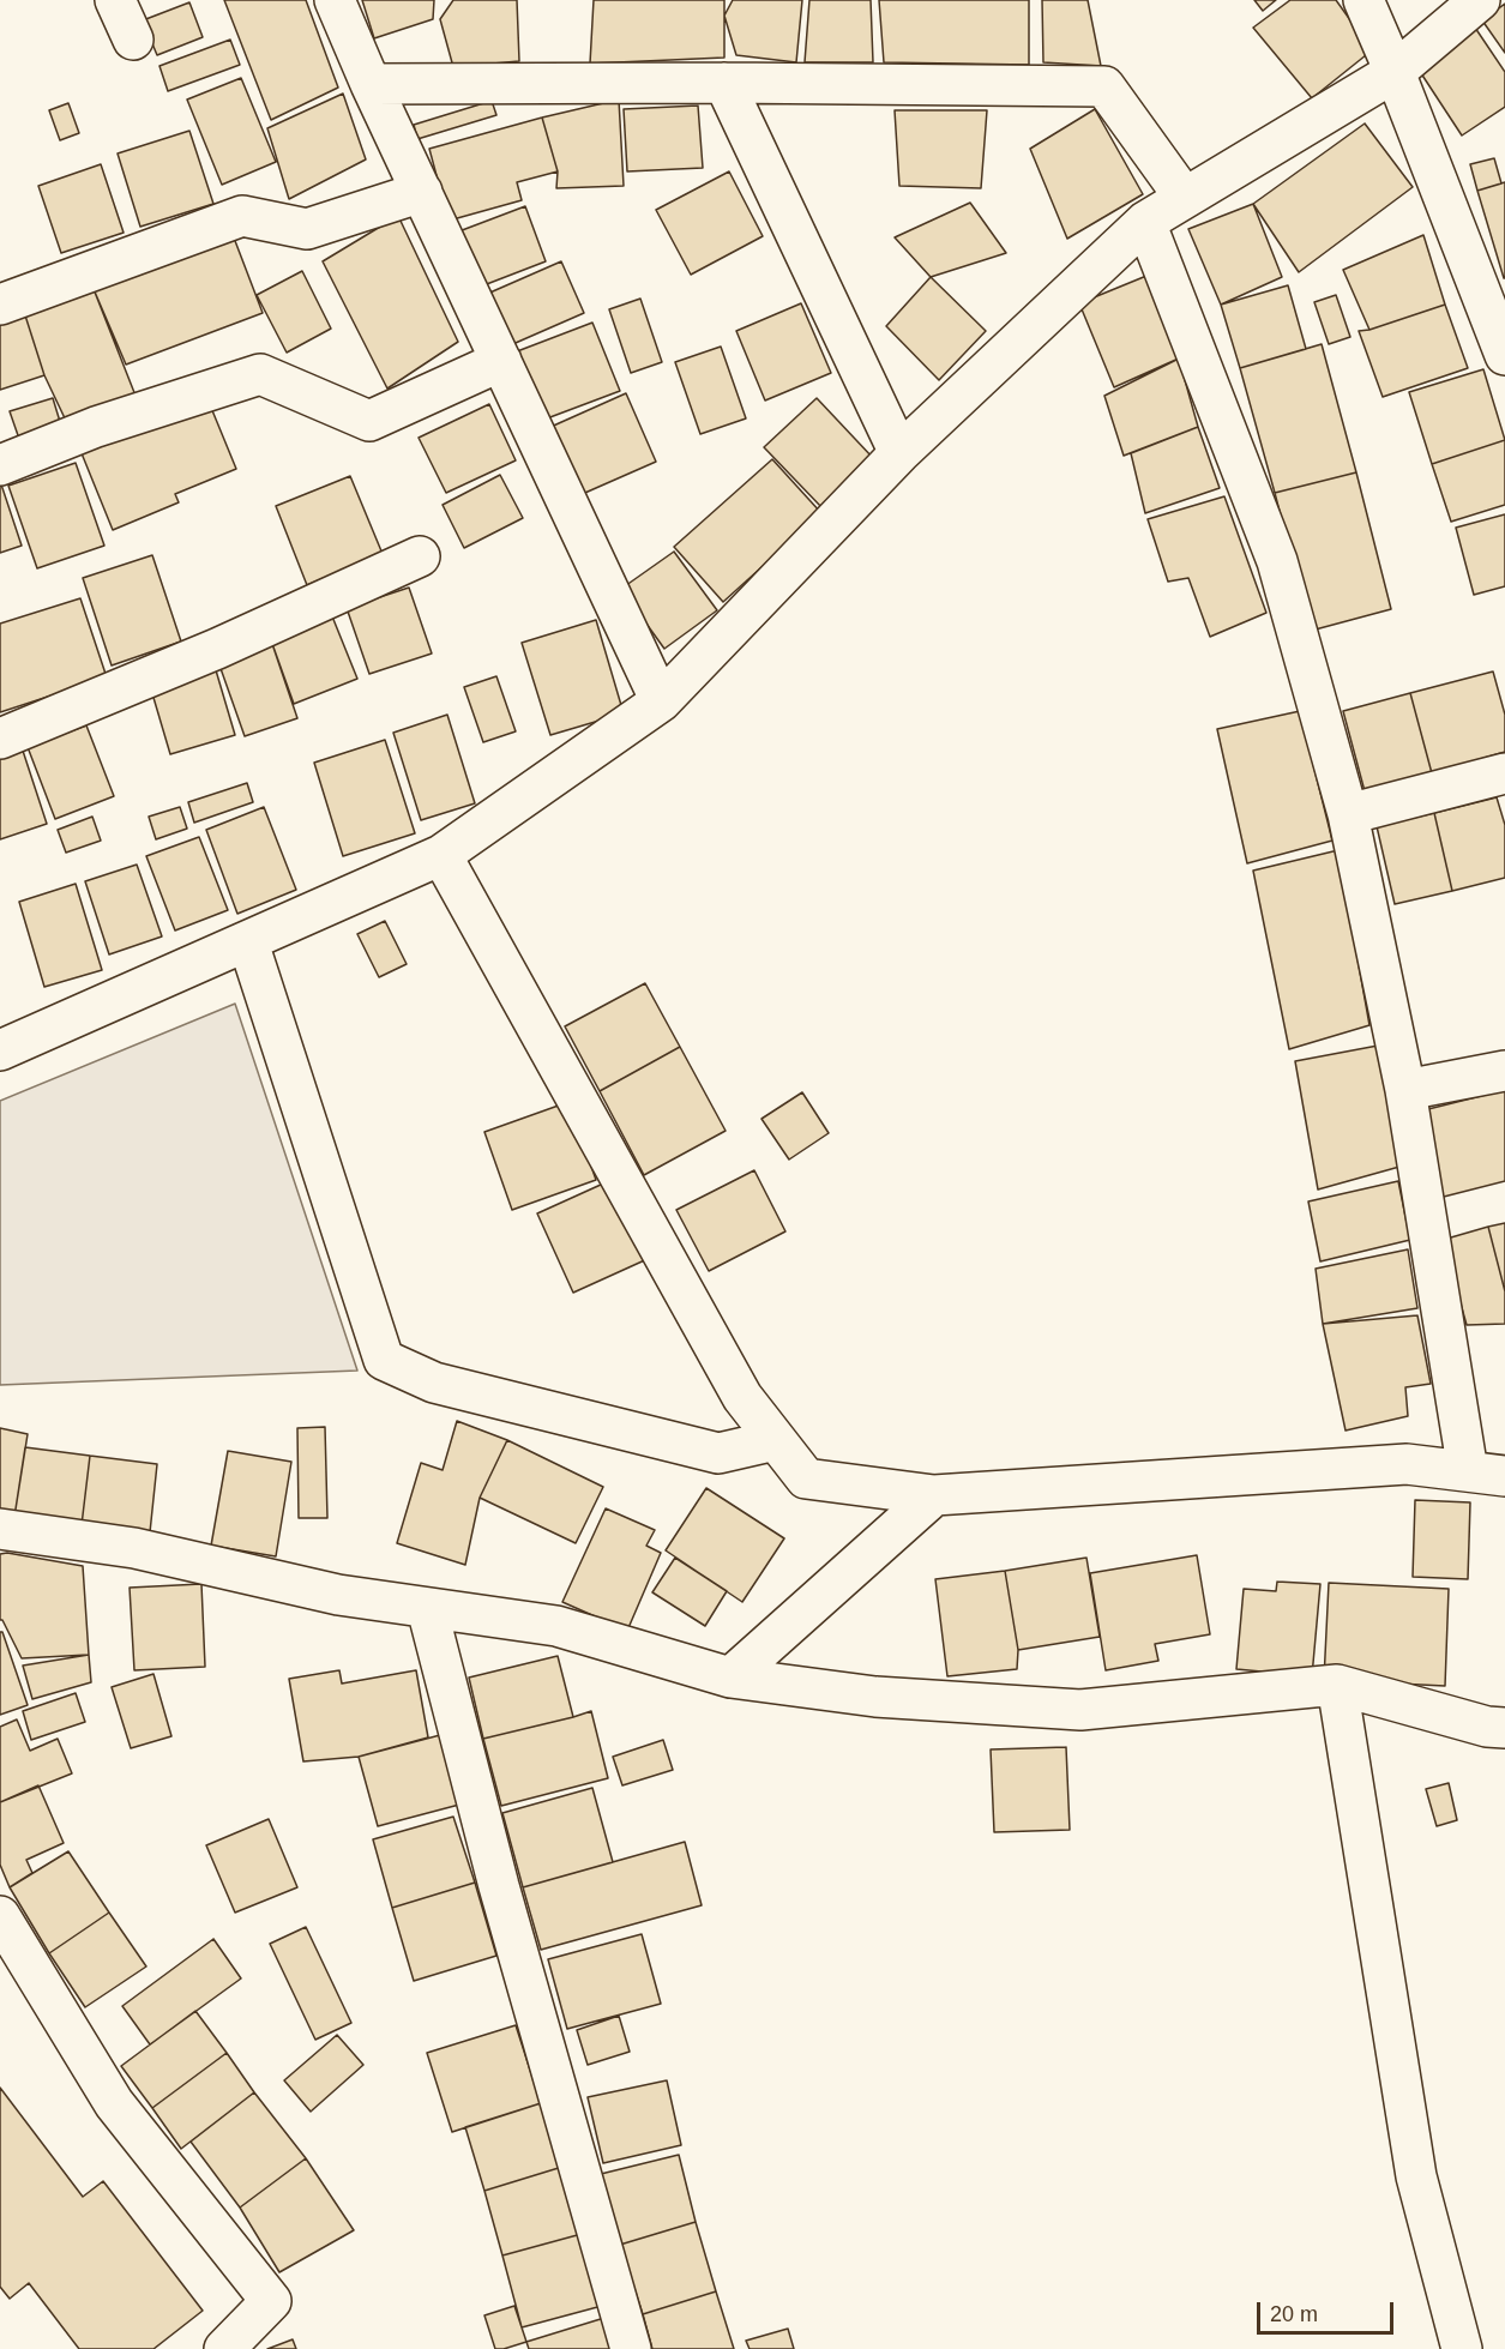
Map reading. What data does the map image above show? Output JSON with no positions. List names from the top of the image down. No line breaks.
{"scale_bar":"20 m"}
